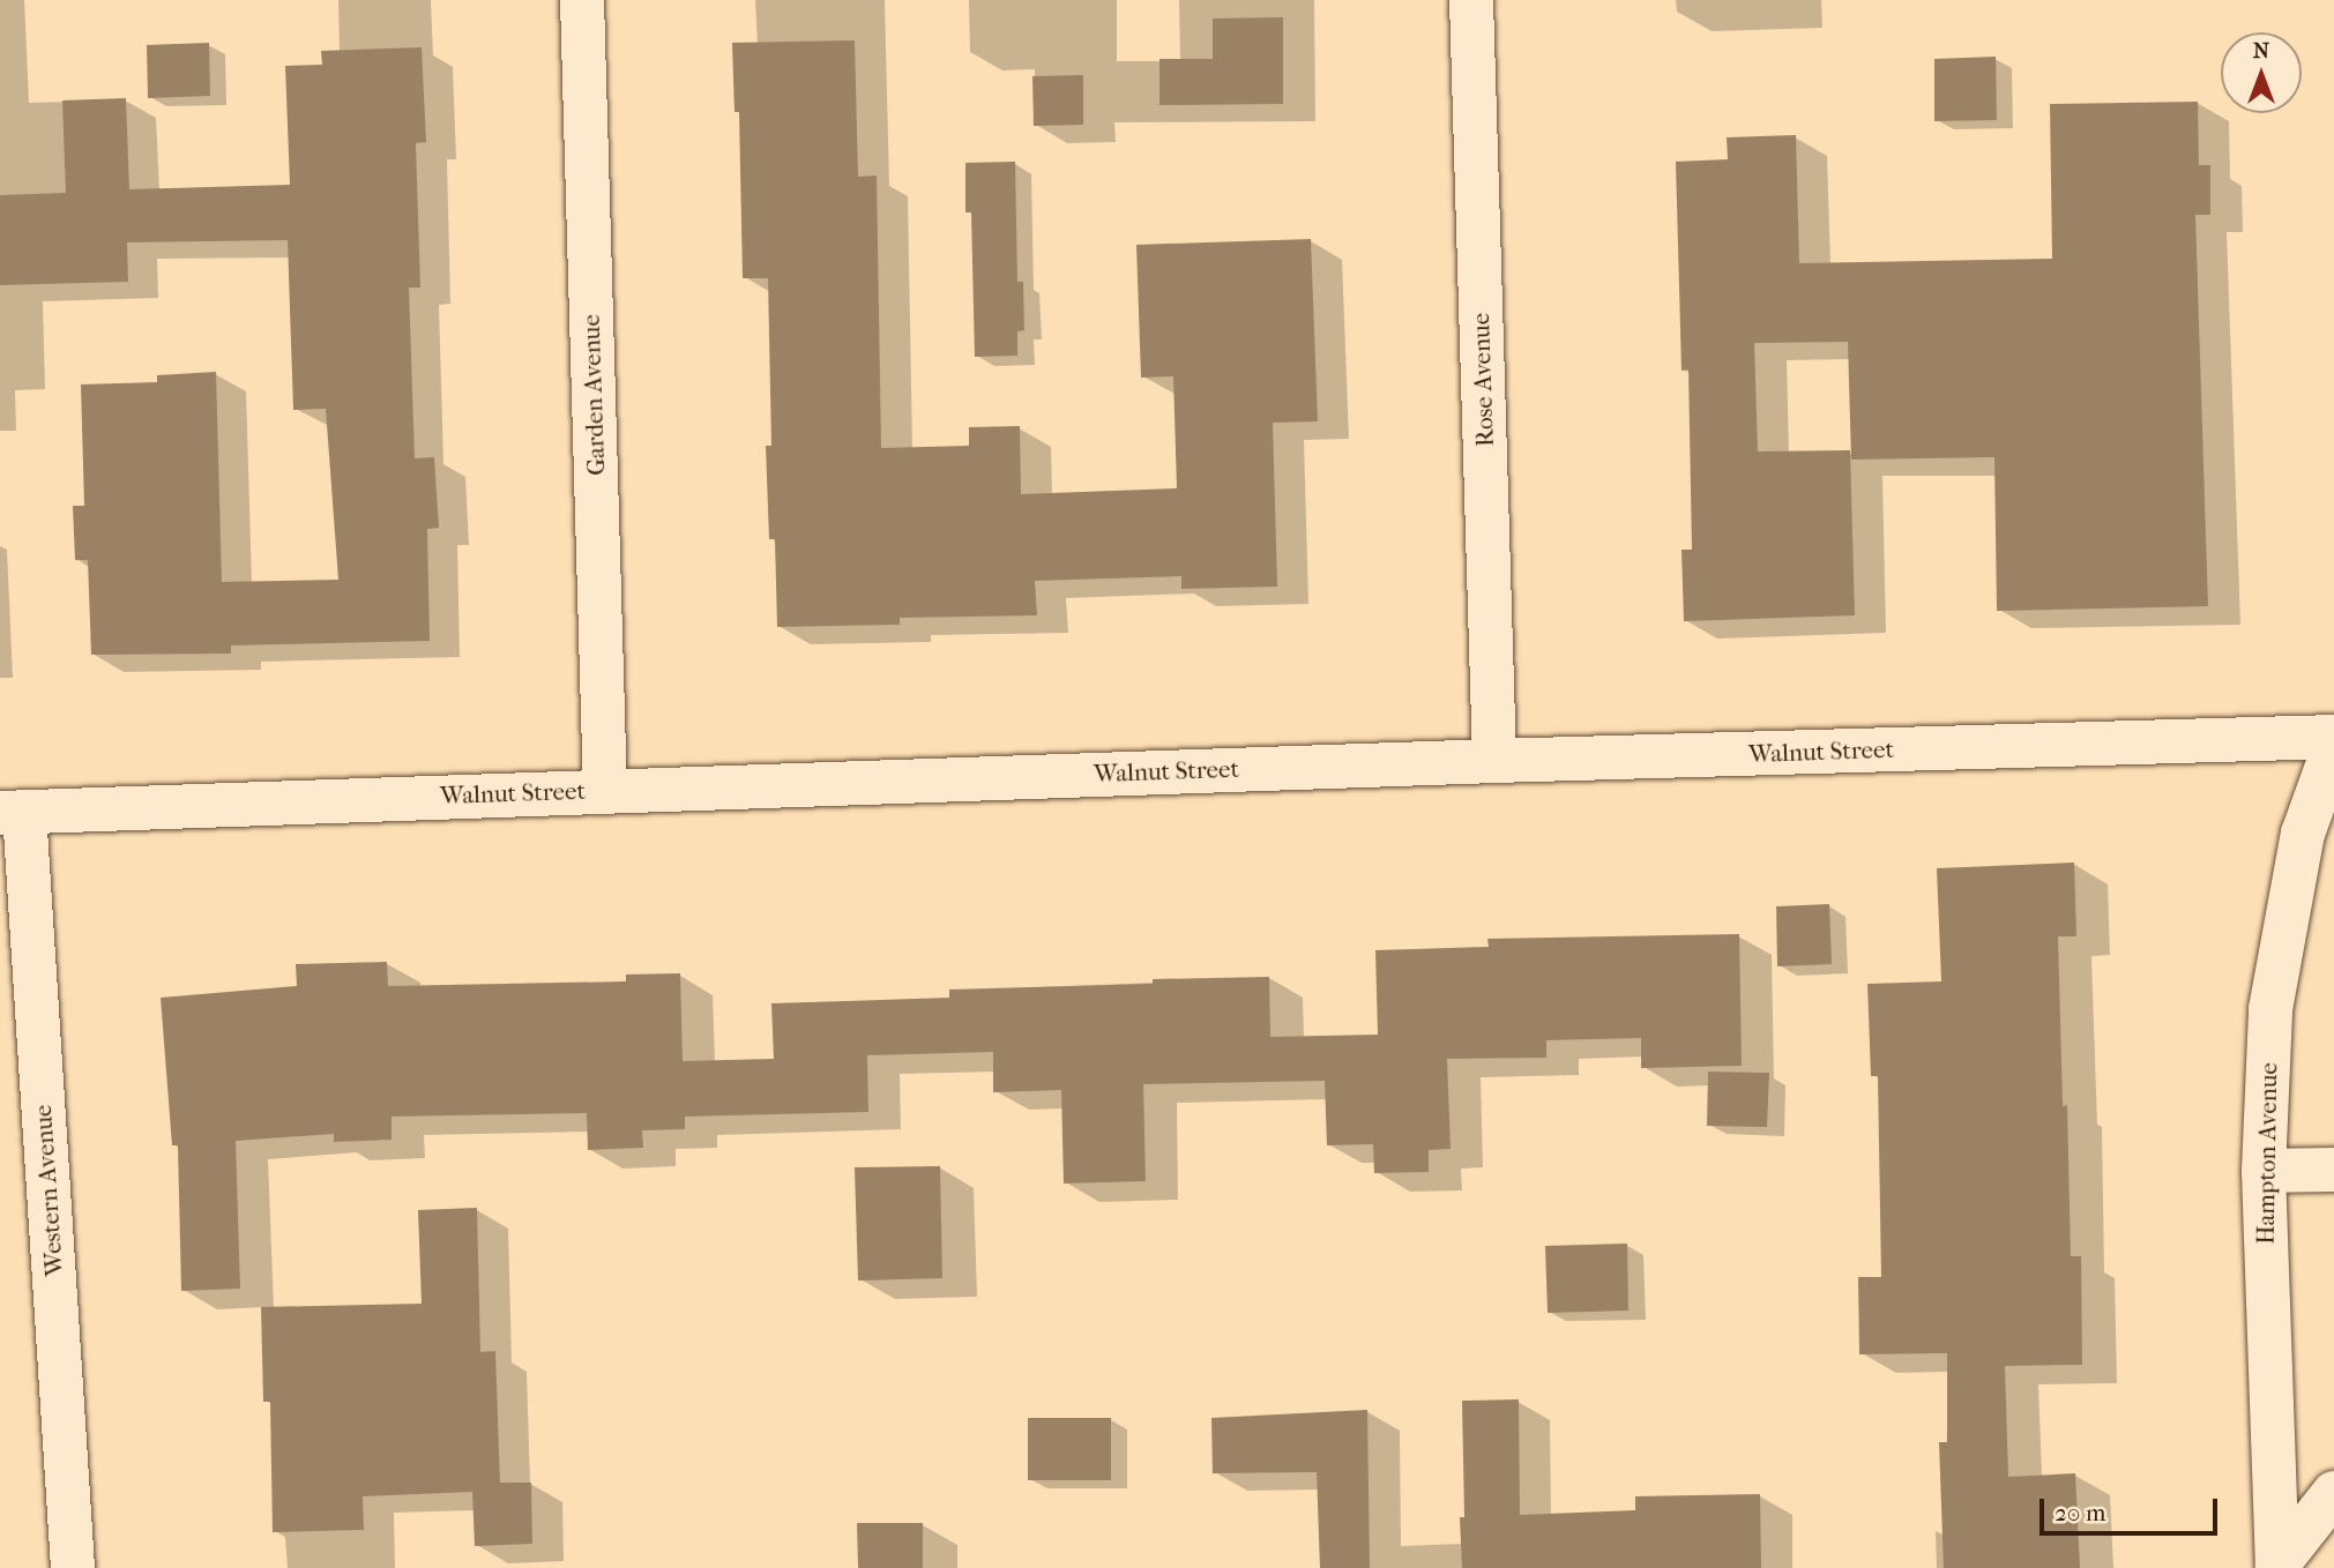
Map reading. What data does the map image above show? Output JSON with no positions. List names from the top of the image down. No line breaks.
{"streets":{"street":["Rose Avenue","Garden Avenue","Walnut Street","Hampton Avenue","Western Avenue"]},"crossings":[["Rose Avenue","Walnut Street"],["Garden Avenue","Walnut Street"],["Walnut Street","Western Avenue"]],"scale_bar":"20 m","north":"top"}
